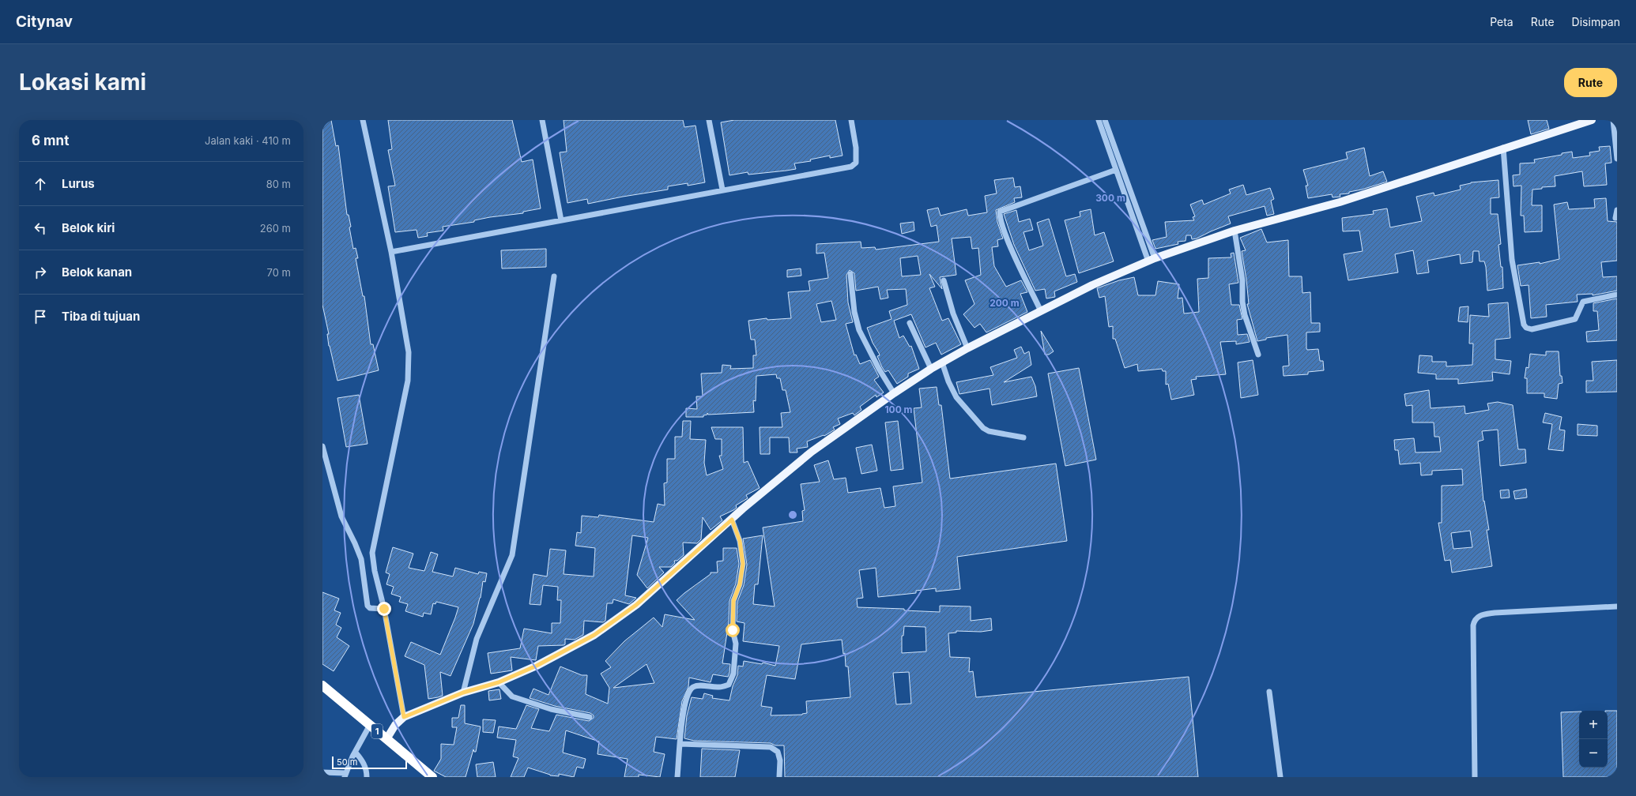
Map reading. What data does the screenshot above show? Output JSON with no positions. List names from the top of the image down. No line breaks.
{"streets":{"highway":["1"]},"scale_bar":"50 m","page":{"header":"Citynav","nav":["Peta","Rute","Disimpan"],"buttons":"Rute","title":"Lokasi kami","heading":["6 mnt","Jalan kaki · 410 m"],"list":[["Lurus","80 m"],["Belok kiri","260 m"],["Belok kanan","70 m"],"Tiba di tujuan"],"map_buttons":["+","−"],"scale":"50 m"},"rings":["300 m","200 m","100 m"]}
